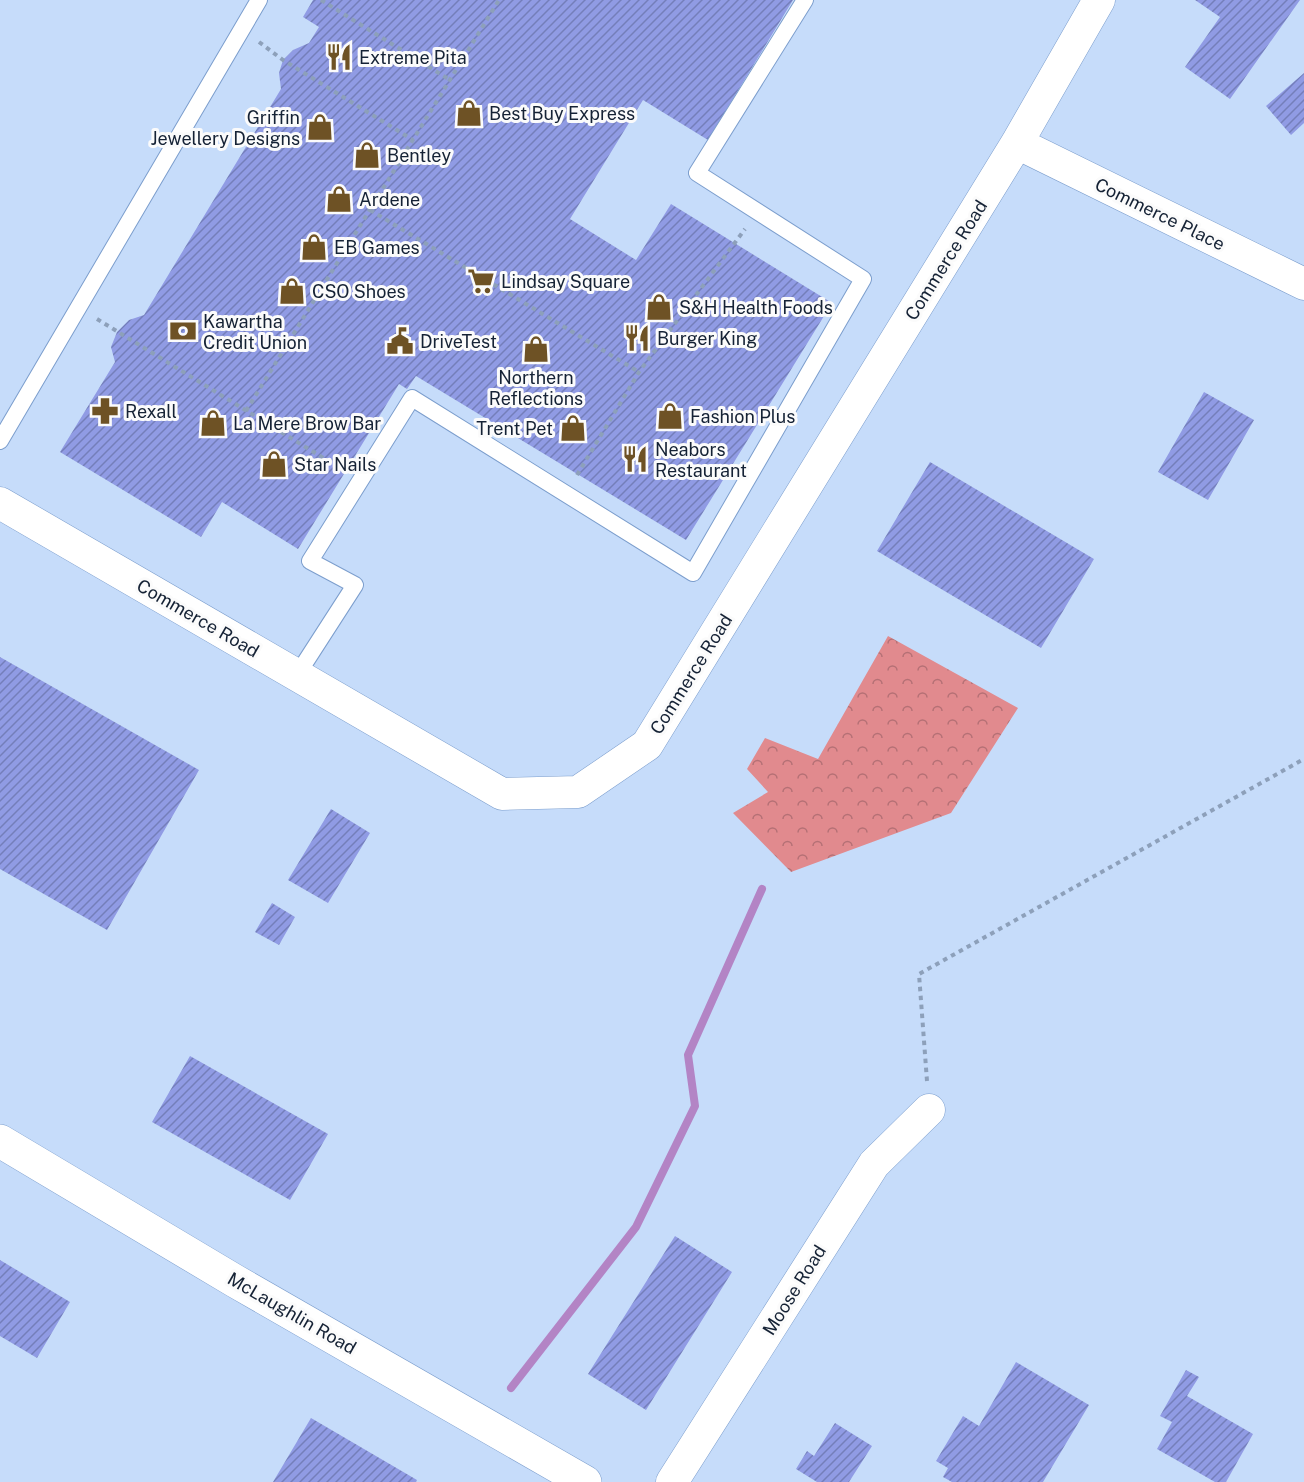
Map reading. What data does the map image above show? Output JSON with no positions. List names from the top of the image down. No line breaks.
{"streets":{"street":["Commerce Place","Commerce Road","Moose Road","McLaughlin Road"]},"crossings":[["Commerce Place","Commerce Road"]],"places":{"restaurant":["Extreme Pita","Burger King","Neabors Restaurant"],"shop":["Best Buy Express","Griffin Jewellery Designs","Bentley","Ardene","EB Games","CSO Shoes","S&H Health Foods","Northern Reflections","Fashion Plus","La Mere Brow Bar","Trent Pet","Star Nails"],"supermarket":["Lindsay Square"],"bank":["Kawartha Credit Union"],"public building":["DriveTest"],"pharmacy":["Rexall"]}}
